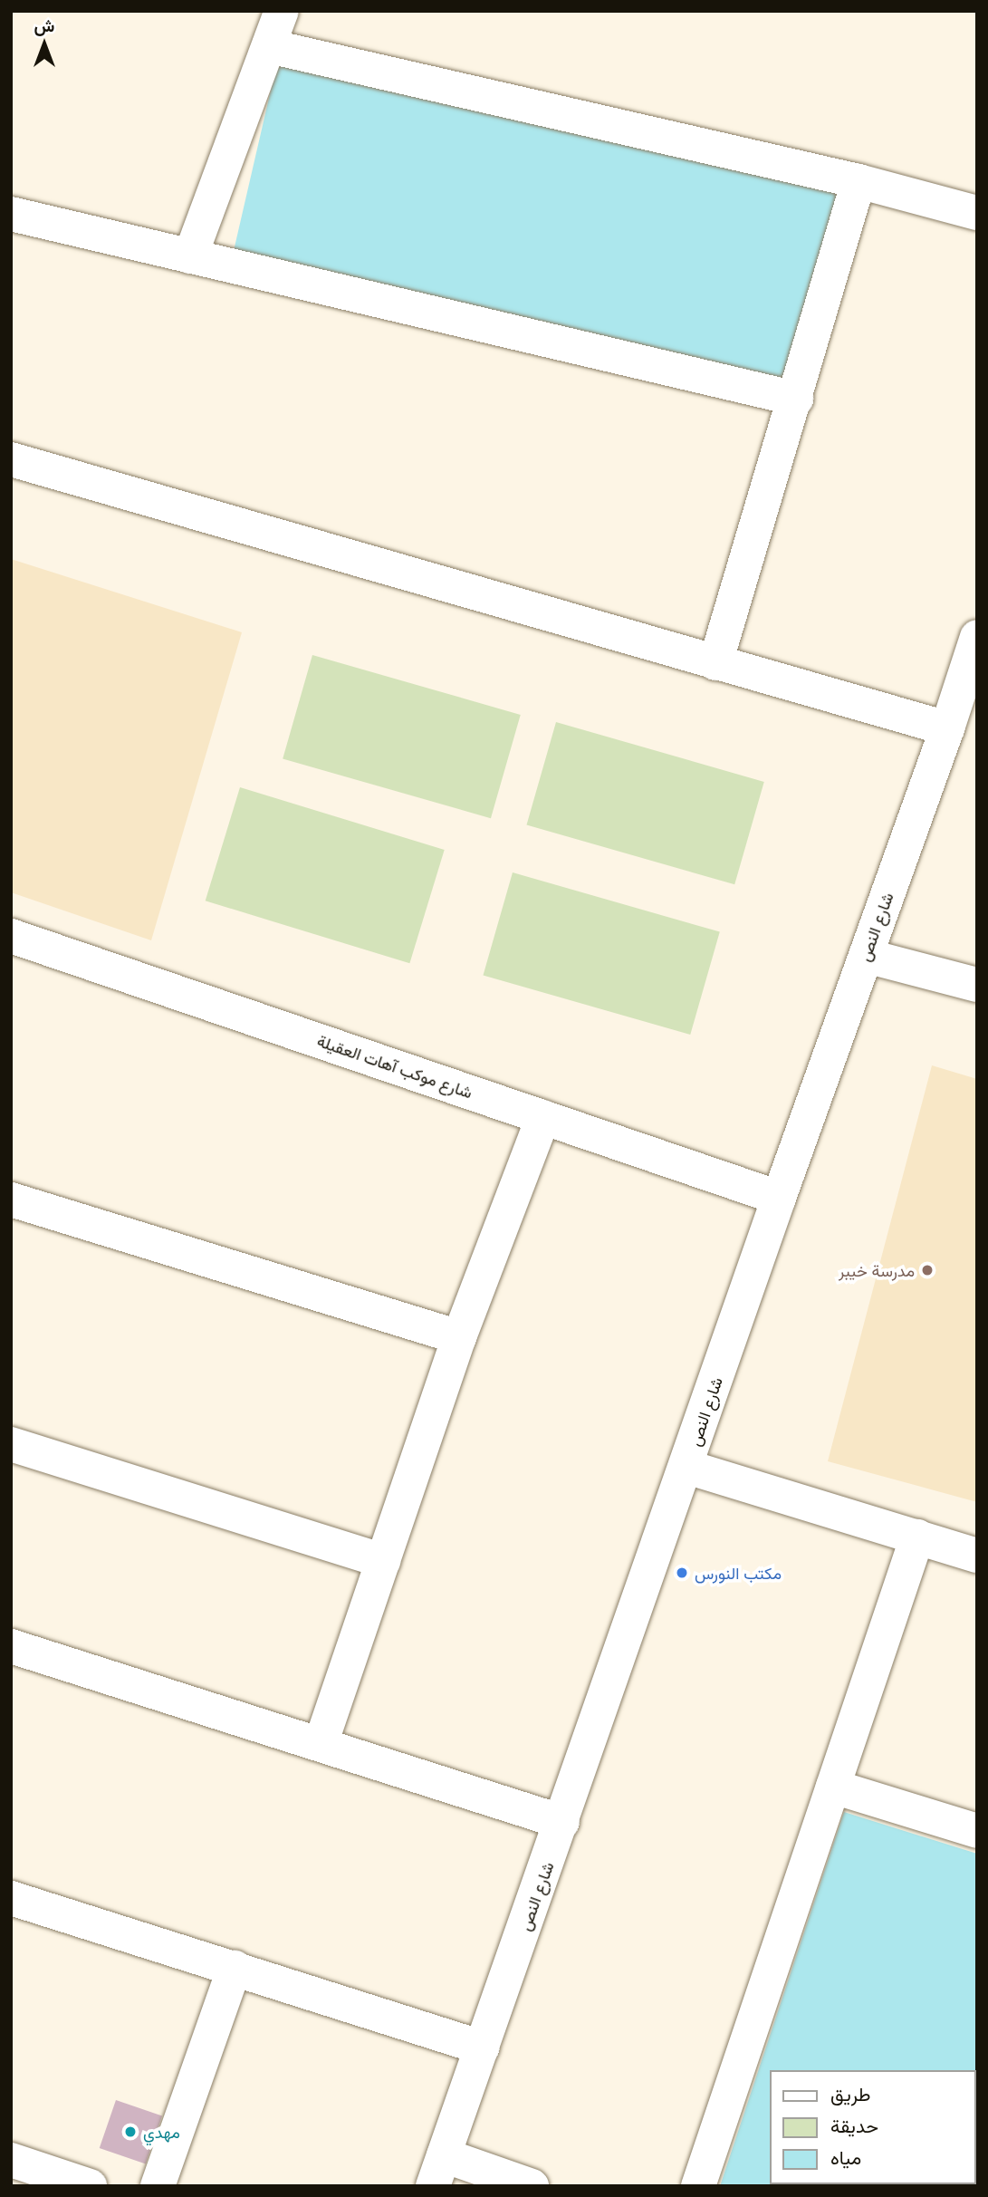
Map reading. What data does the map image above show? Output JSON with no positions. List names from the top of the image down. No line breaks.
{"streets":{"street":["شارع النص","شارع موكب آهات العقيلة"]},"crossings":[["شارع النص","شارع موكب آهات العقيلة"]],"places":["مدرسة خيبر","مكتب النورس","مهدي"],"legend":["طريق","حديقة","مياه"],"north":"top"}
